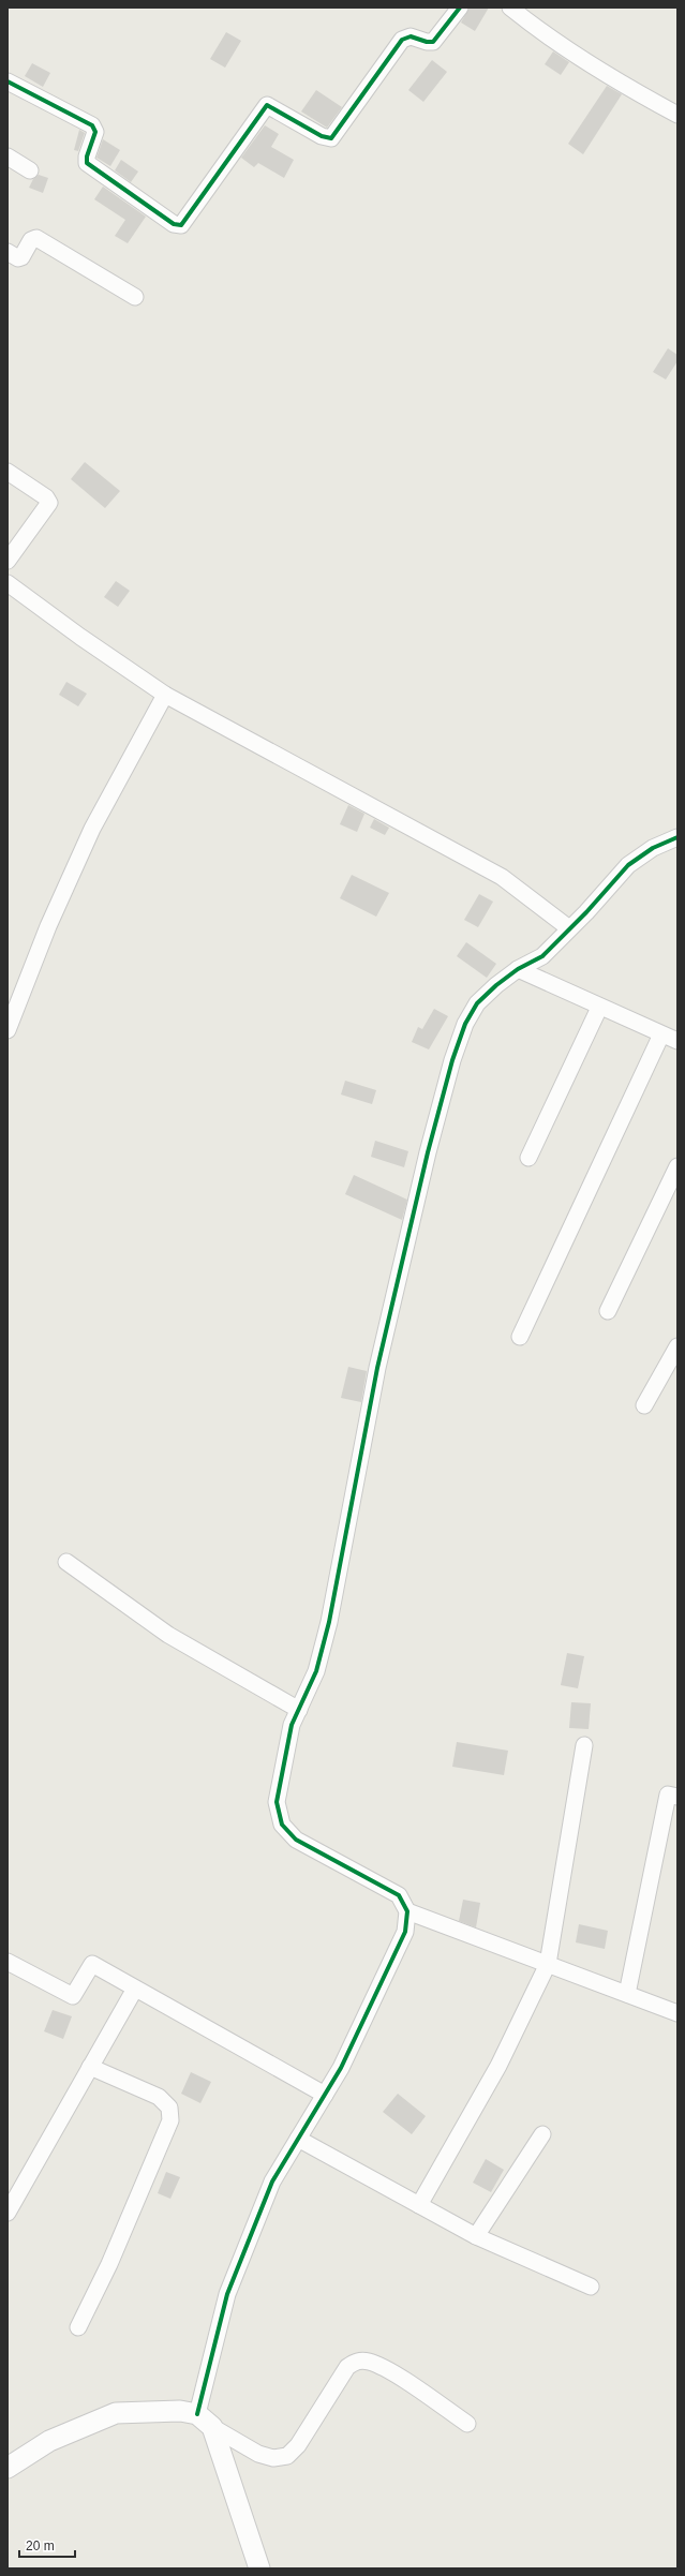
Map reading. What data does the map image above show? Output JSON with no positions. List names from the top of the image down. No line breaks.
{"scale_bar":"20 m"}
